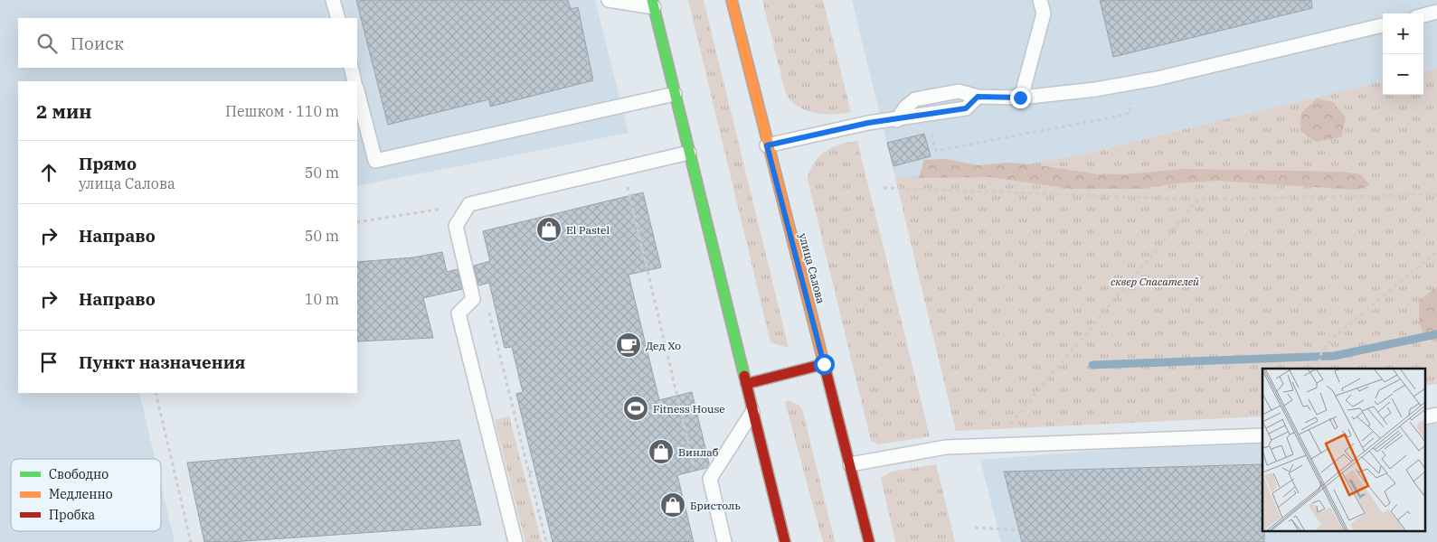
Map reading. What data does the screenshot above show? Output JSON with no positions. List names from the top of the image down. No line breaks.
{"streets":{"main road":["улица Салова"]},"parks":["cквер Спасателей"],"places":{"shop":["El Pastel","Винлаб","Бристоль"],"cafe":["Дед Хо"],"sports":["Fitness House"]},"legend":["Свободно","Медленно","Пробка"],"page":{"map_buttons":["+","−"],"search":"Поиск","heading":["2 мин","Пешком · 110 m"],"list":[["Прямо","улица Салова","50 m"],["Направо","50 m"],["Направо","10 m"],"Пункт назначения"]}}
